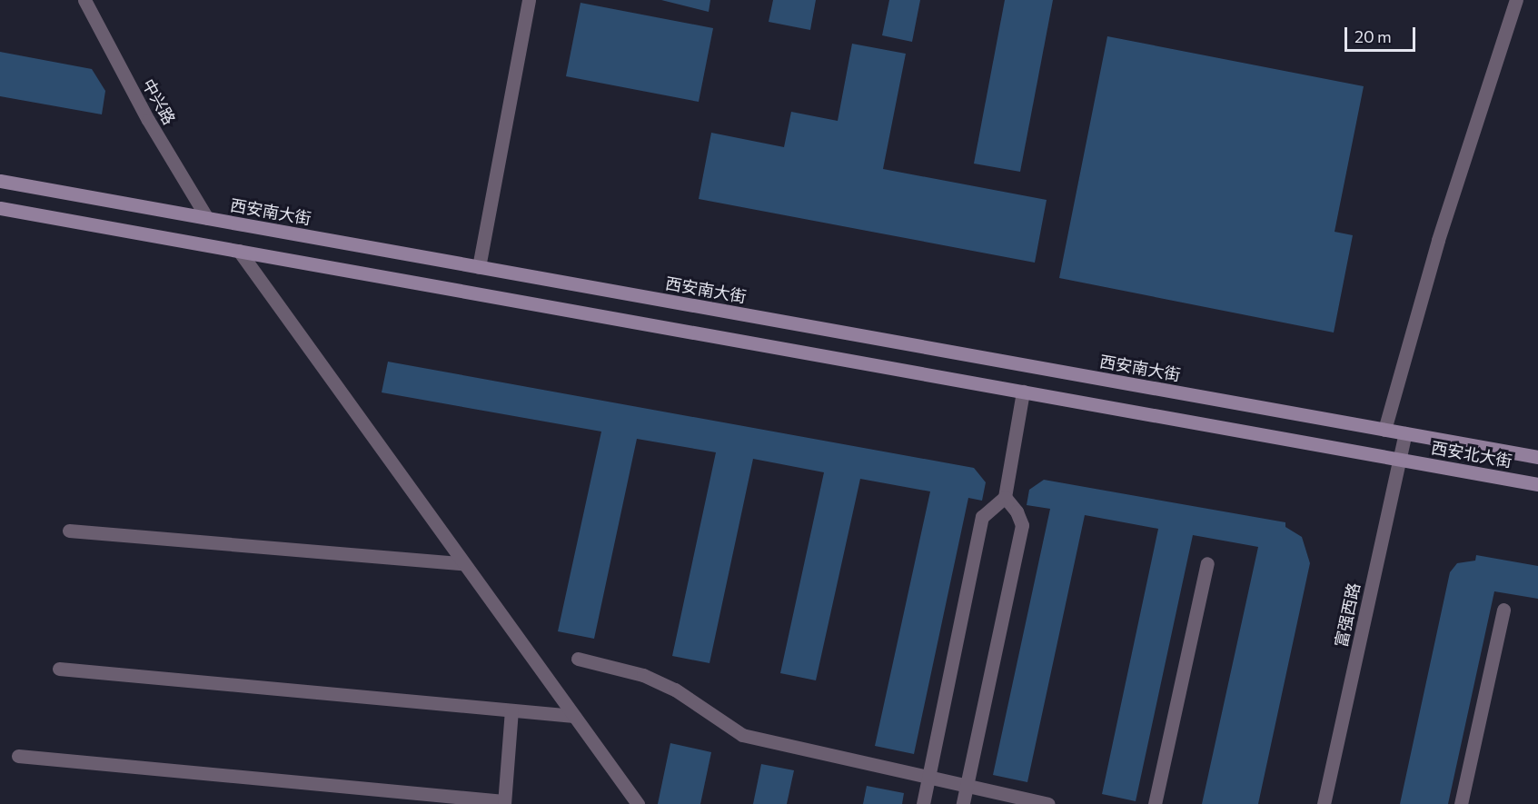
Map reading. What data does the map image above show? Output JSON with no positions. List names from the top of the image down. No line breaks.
{"streets":{"main road":["西安南大街","西安北大街"],"street":["中兴路","富强西路"]},"crossings":[["中兴路","西安南大街"],["西安南大街","西安北大街"],["西安南大街","富强西路"],["西安北大街","富强西路"]],"scale_bar":"20 m"}
